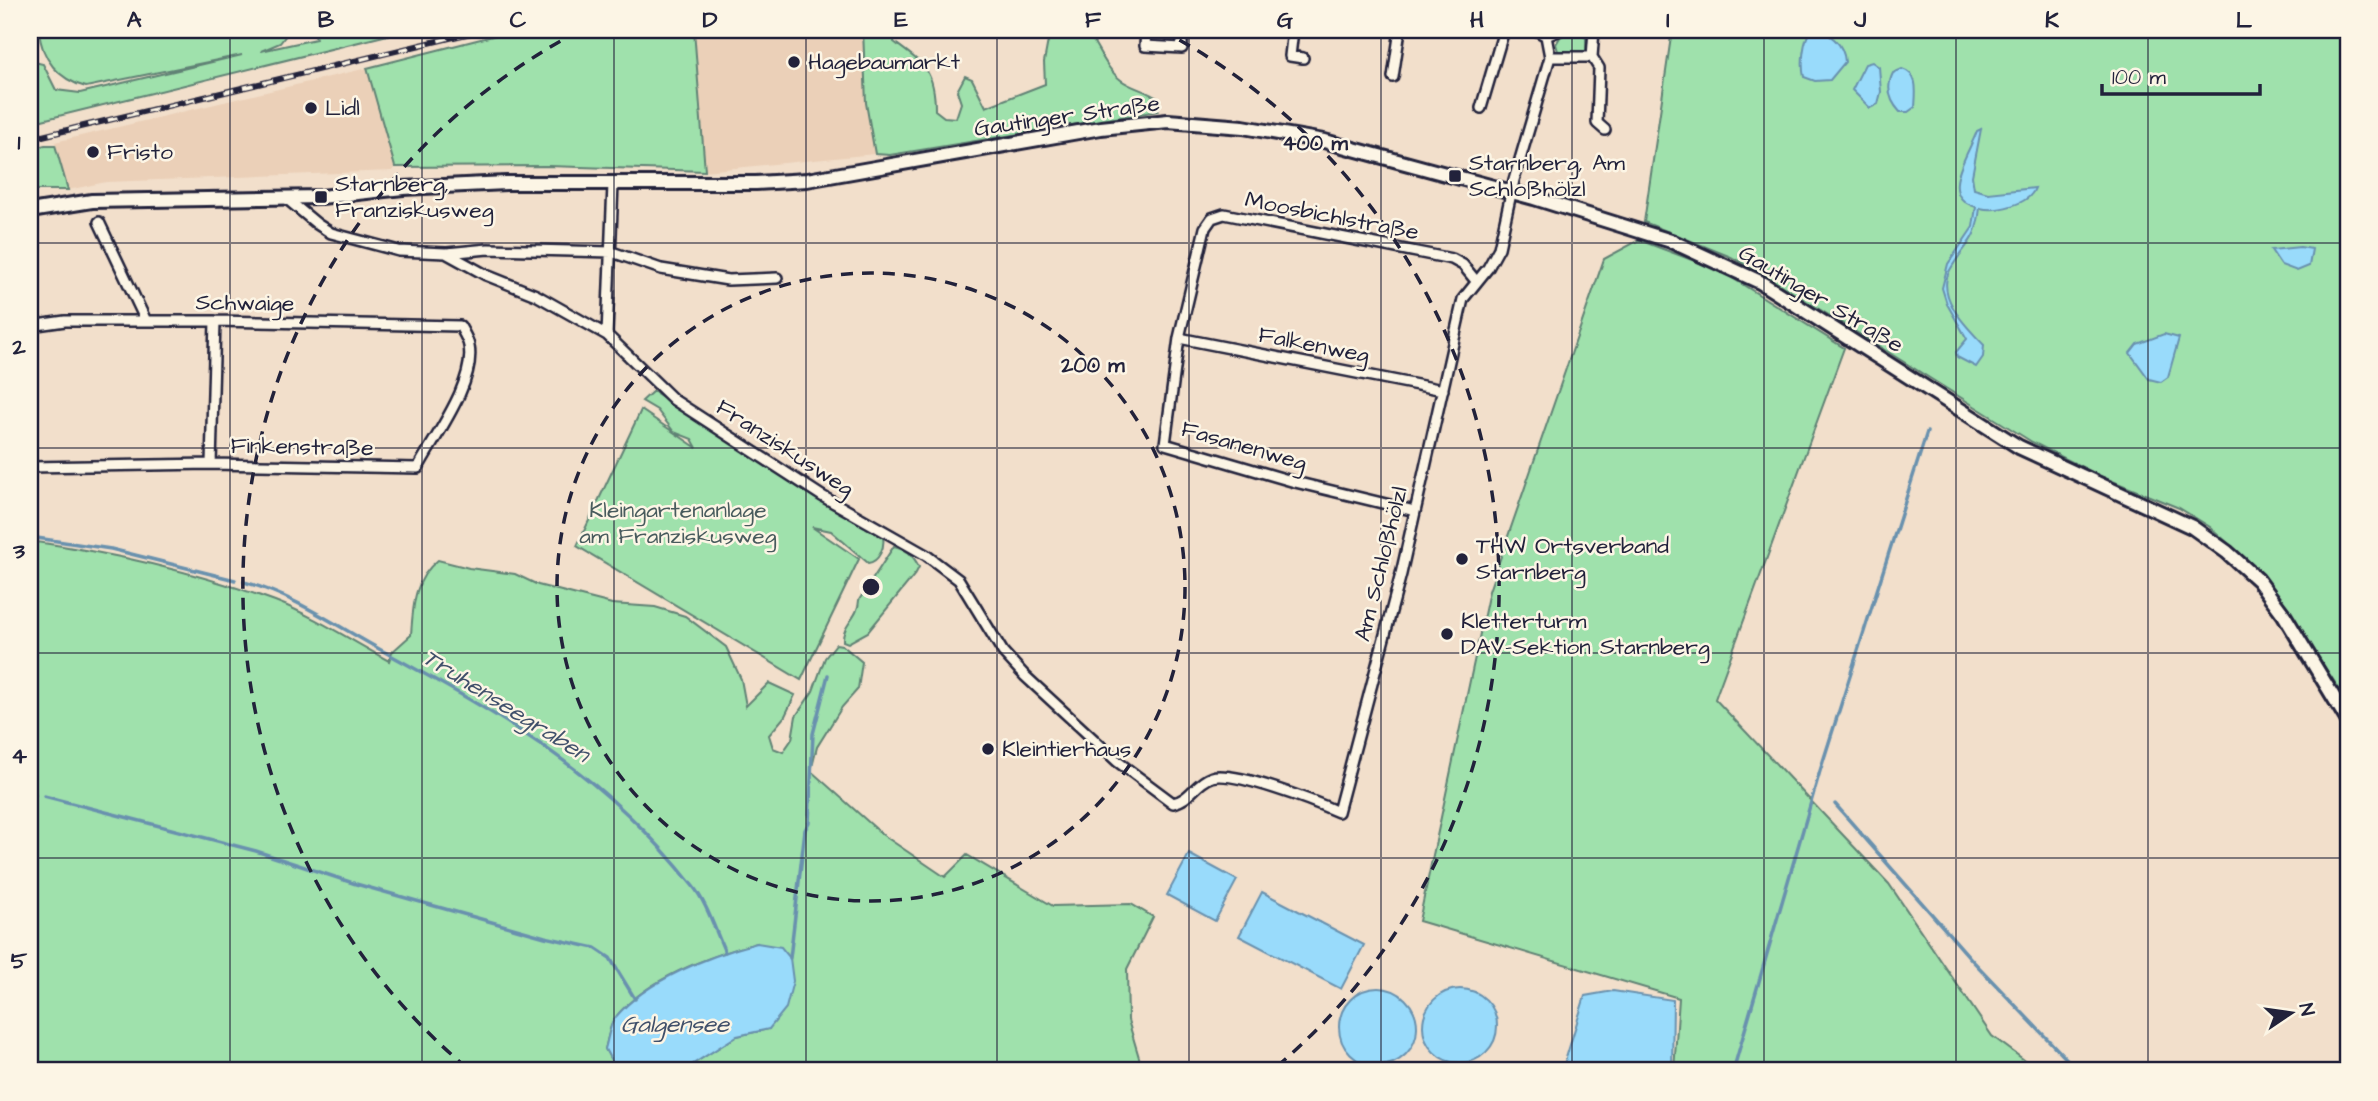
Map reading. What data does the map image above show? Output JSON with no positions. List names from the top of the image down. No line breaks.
{"streets":{"main road":["Gautinger Straße"],"street":["Moosbichlstraße","Schwaige","Falkenweg","Fasanenweg","Finkenstraße","Franziskusweg","Am Schloßhölzl"]},"crossings":[["Gautinger Straße","Franziskusweg"],["Gautinger Straße","Am Schloßhölzl"],["Moosbichlstraße","Falkenweg"],["Moosbichlstraße","Fasanenweg"],["Moosbichlstraße","Am Schloßhölzl"],["Schwaige","Finkenstraße"],["Falkenweg","Fasanenweg"],["Falkenweg","Am Schloßhölzl"],["Fasanenweg","Am Schloßhölzl"],["Franziskusweg","Am Schloßhölzl"]],"water":["Truhenseegraben","Galgensee"],"parks":["Kleingartenanlage am Franziskusweg"],"places":{"other":["Hagebaumarkt","Lidl","Fristo","THW Ortsverband Starnberg","Kletterturm DAV-Sektion Starnberg","Kleintierhaus"],"transit":["Starnberg, Am Schloßhölzl","Starnberg, Franziskusweg"]},"scale_bar":"100 m","north":"right","grid":{"columns":["A","B","C","D","E","F","G","H","I","J","K","L"],"rows":["1","2","3","4","5"]},"rings":["400 m","200 m"]}
